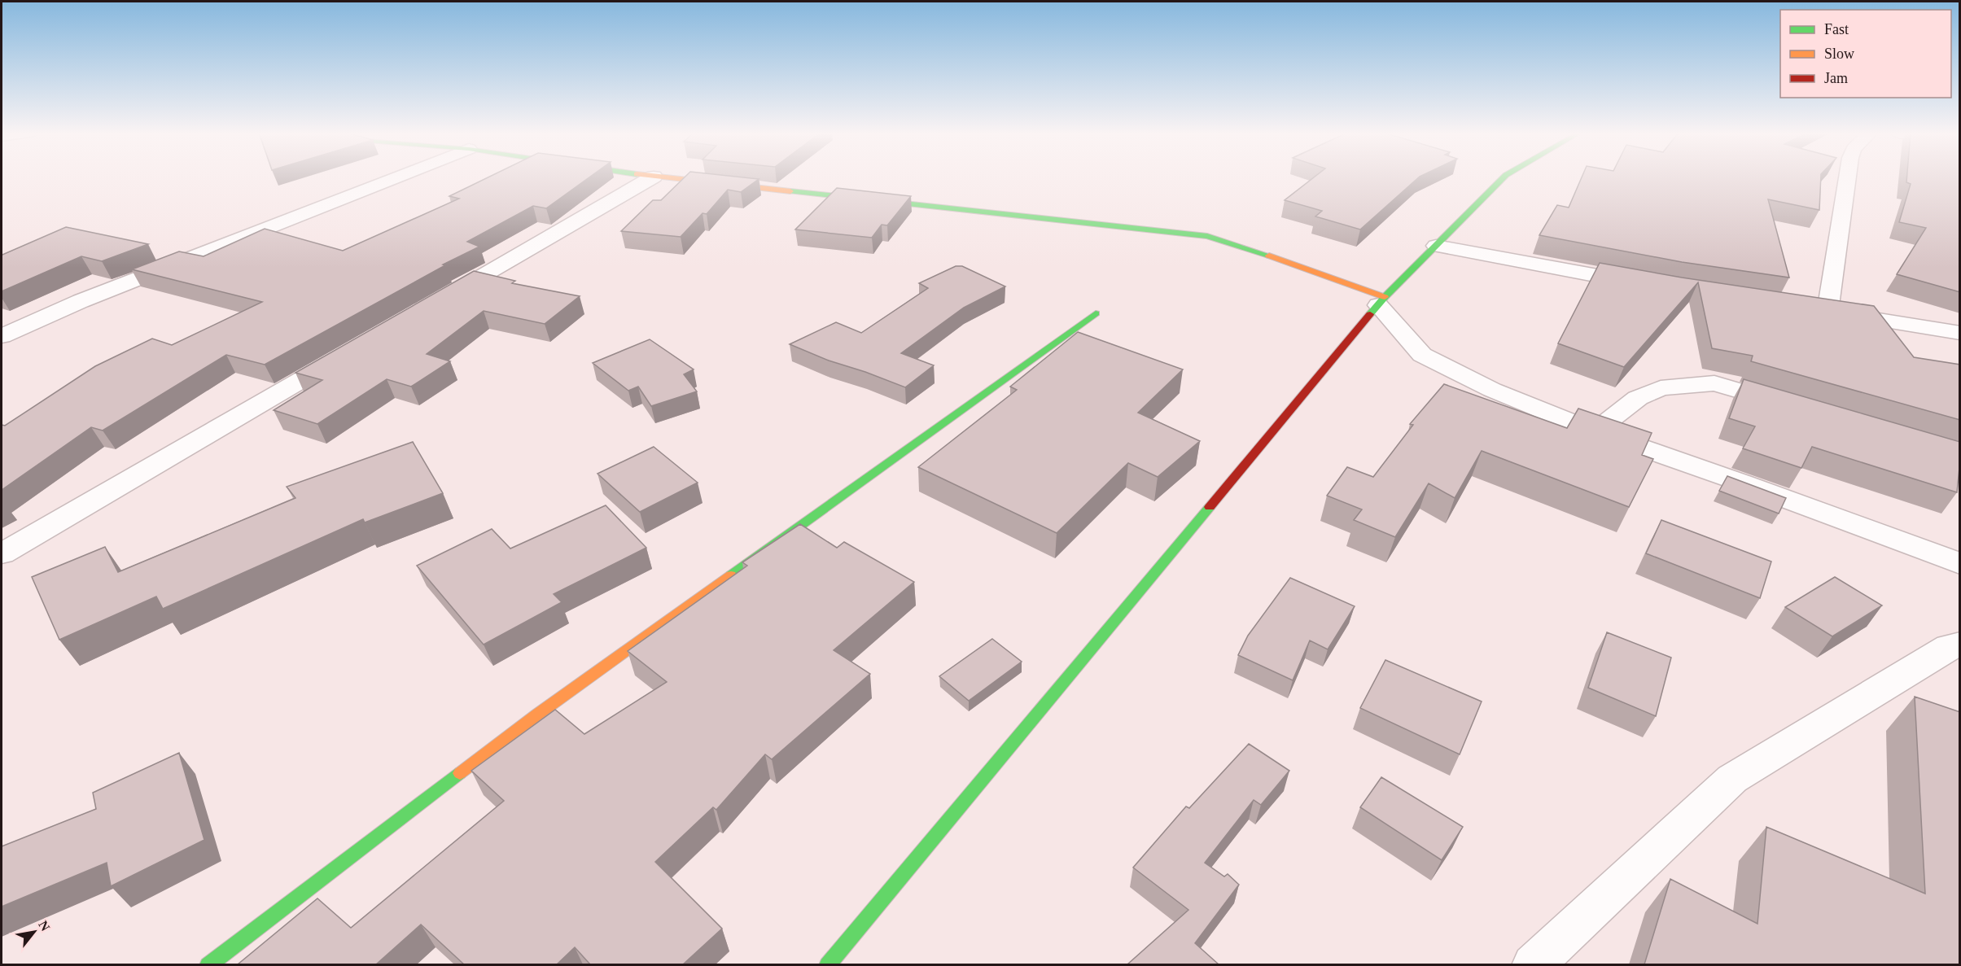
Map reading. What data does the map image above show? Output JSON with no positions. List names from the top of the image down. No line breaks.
{"legend":["Fast","Slow","Jam"],"north":"top right"}
